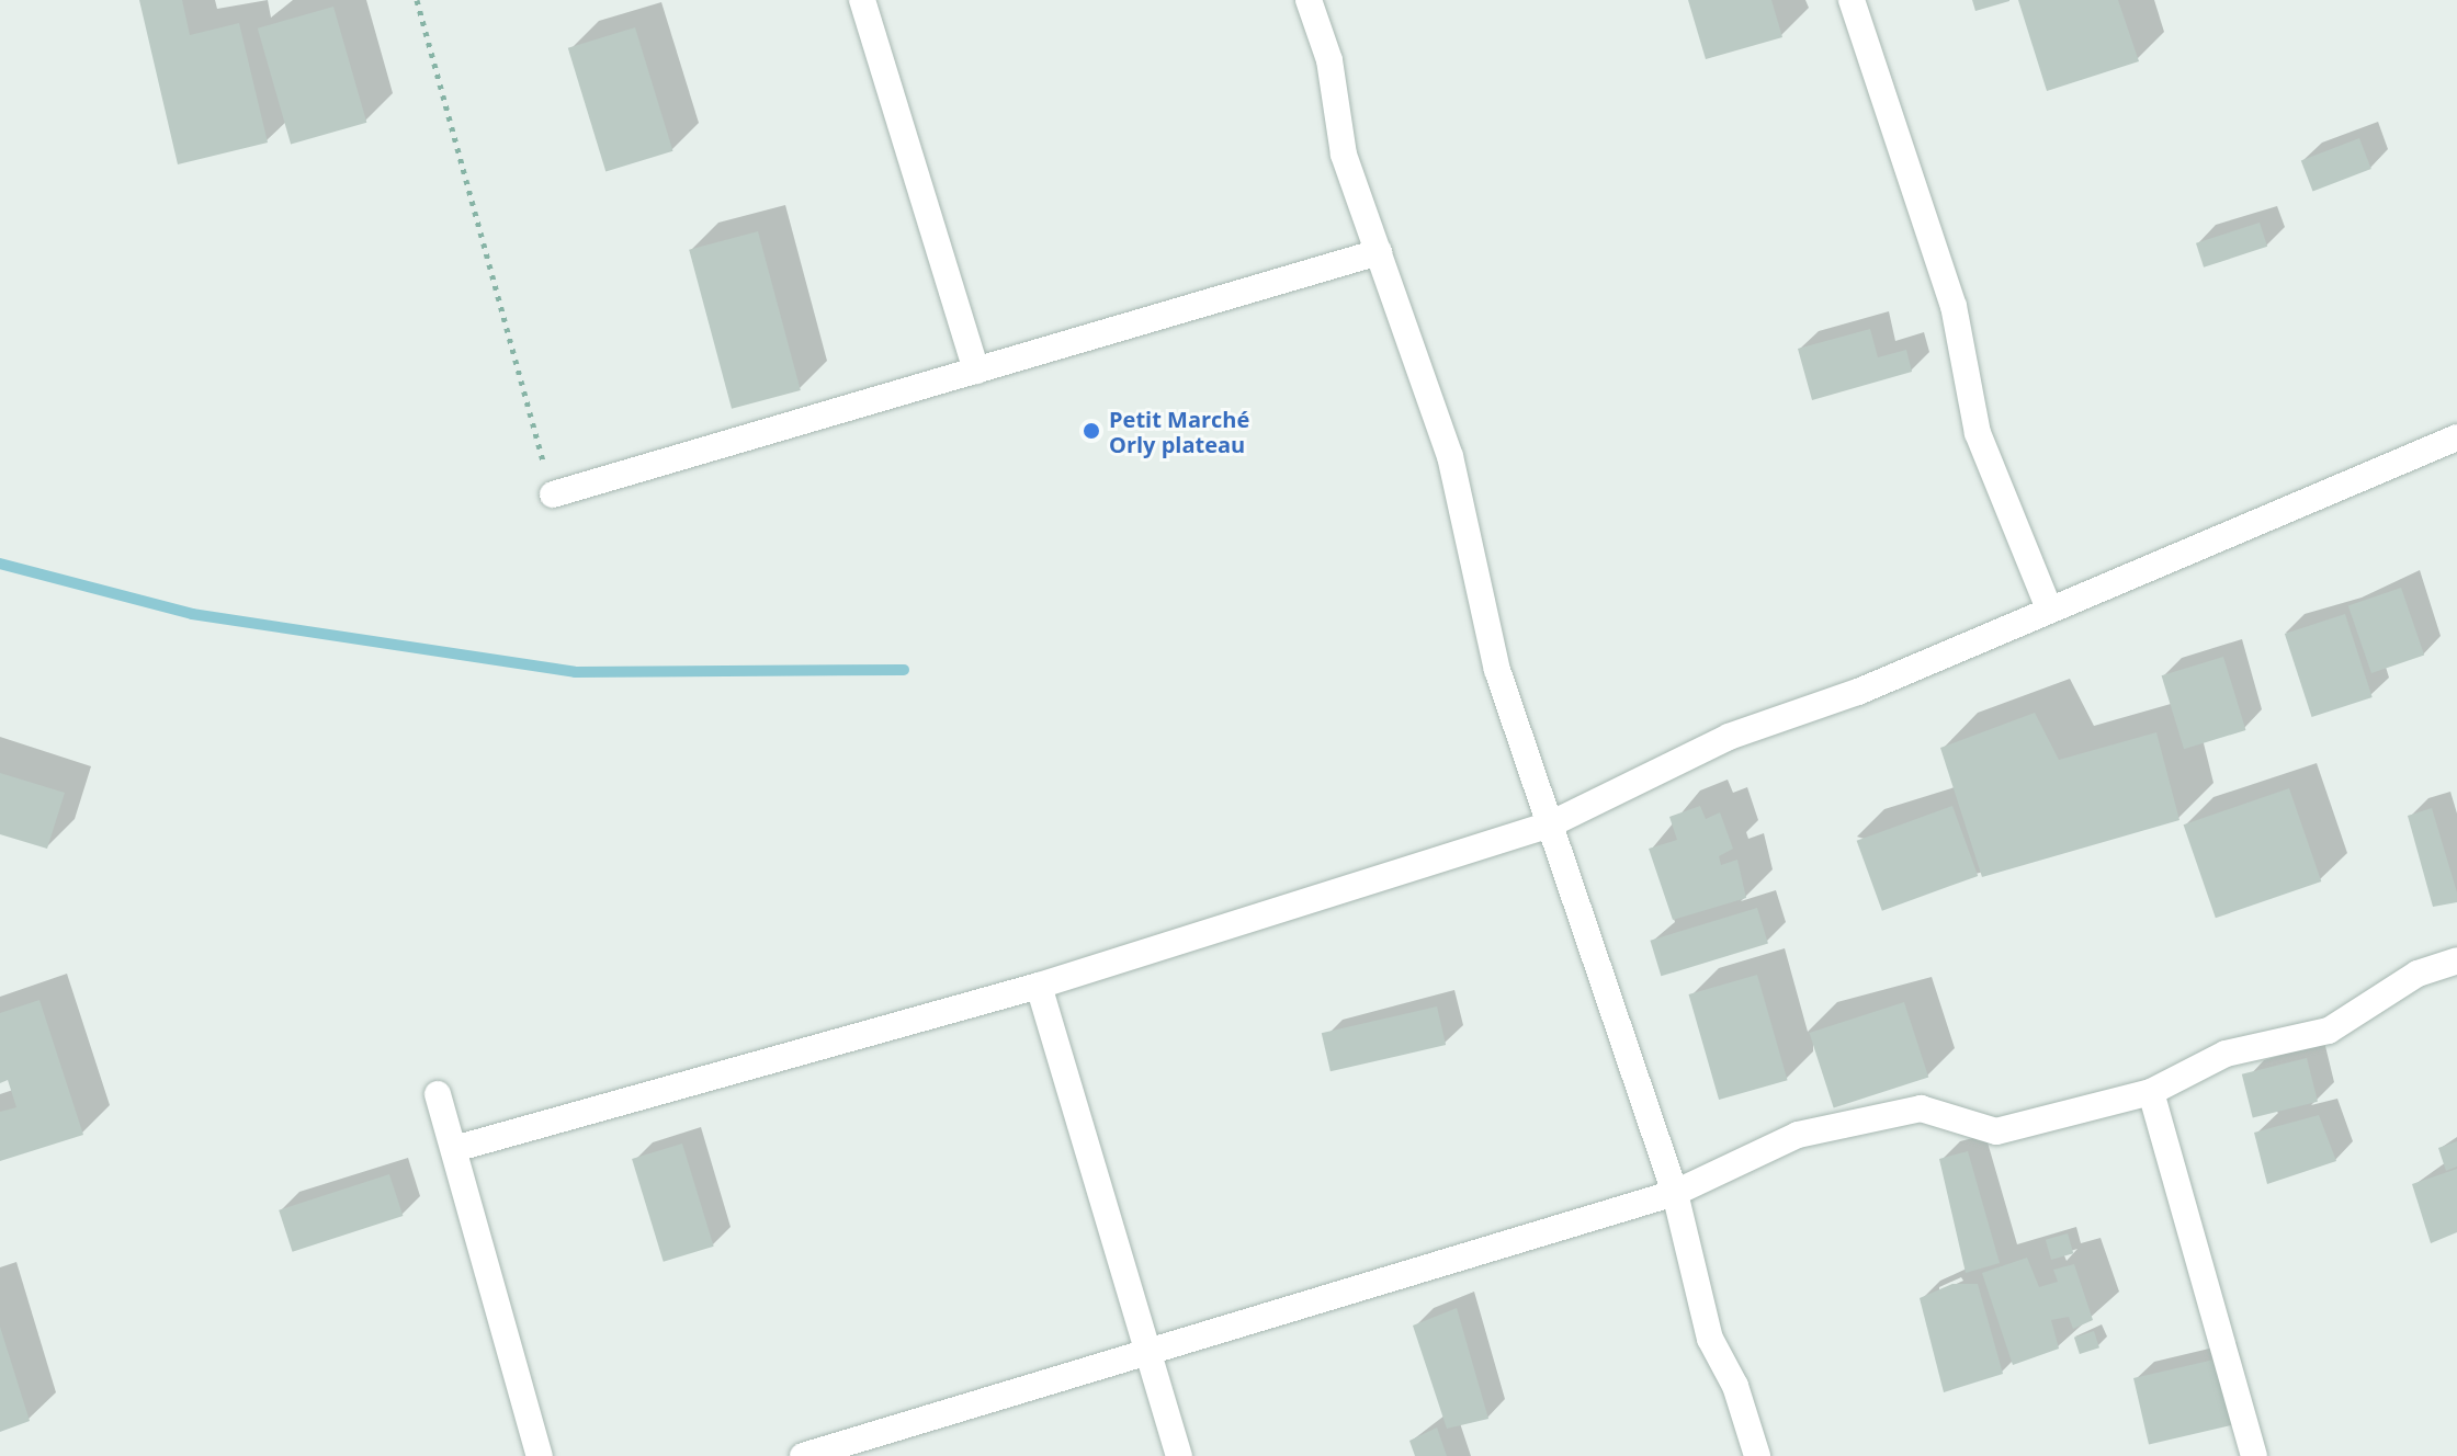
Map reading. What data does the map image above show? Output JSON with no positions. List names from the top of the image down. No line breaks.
{"places":["Petit Marché Orly plateau"]}
